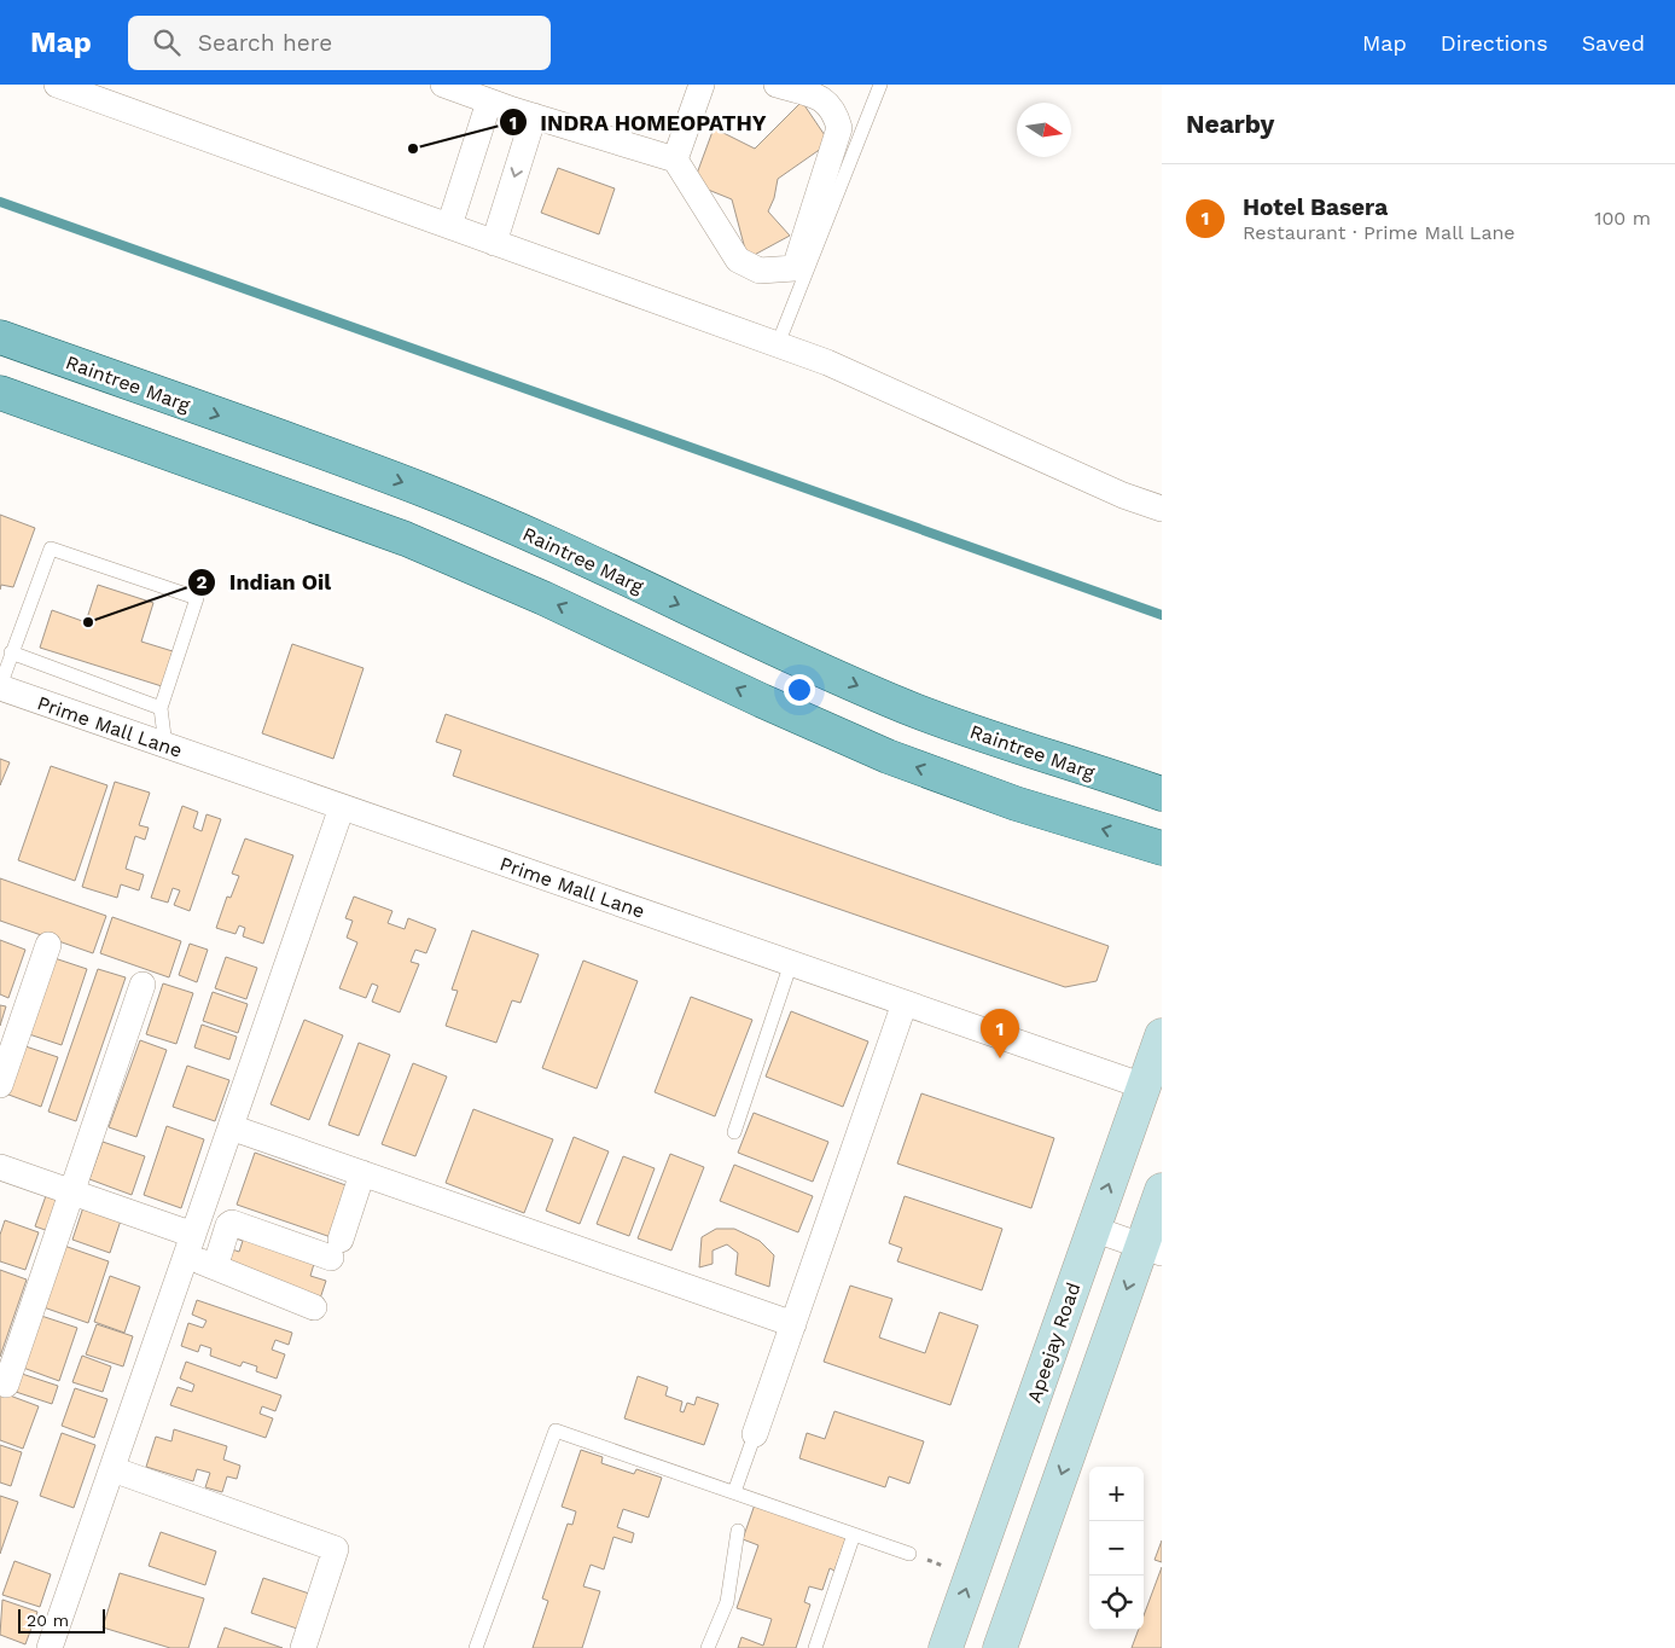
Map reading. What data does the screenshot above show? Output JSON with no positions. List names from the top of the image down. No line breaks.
{"streets":{"main road":["Raintree Marg","Apeejay Road"],"street":["Prime Mall Lane"]},"crossings":[["Prime Mall Lane","Apeejay Road"]],"places":["INDRA HOMEOPATHY","Indian Oil"],"scale_bar":"20 m","north":"right","page":{"header":"Map","search":"Search here","nav":["Map","Directions","Saved"],"heading":"Nearby","list":[{"mark":"1","name":"Hotel Basera","note":"Restaurant · Prime Mall Lane","value":"100 m"}],"pins":"1","map_buttons":["+","−"],"scale":"20 m"}}
